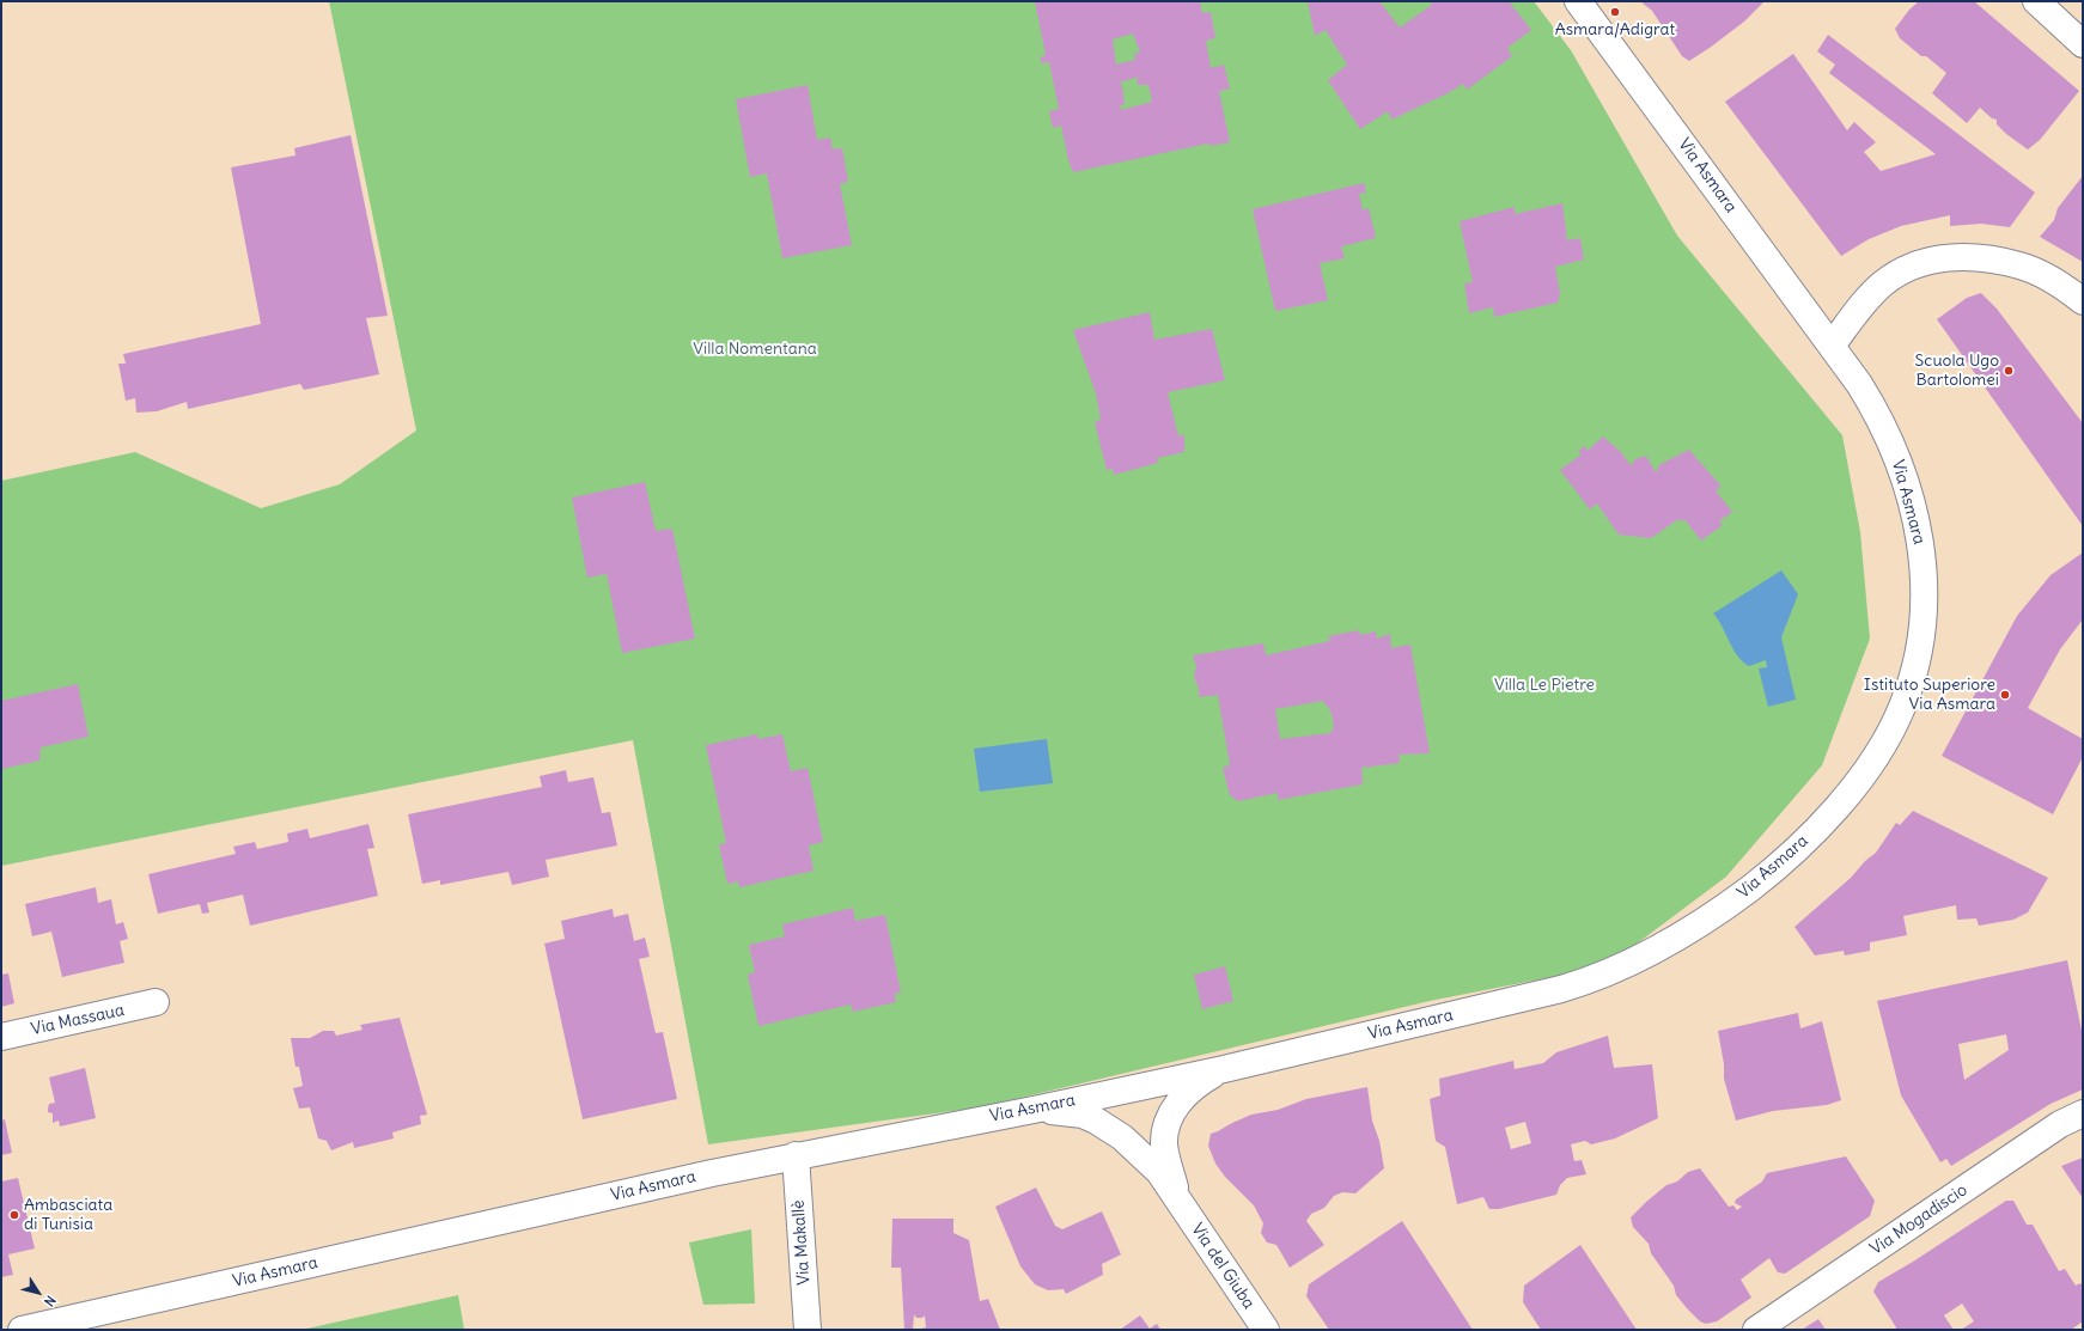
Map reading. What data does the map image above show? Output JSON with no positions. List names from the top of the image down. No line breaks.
{"streets":{"street":["Via Asmara","Via Massaua","Via Mogadiscio","Via Makallè","Via del Giuba"]},"crossings":[["Via Asmara","Via Makallè"],["Via Asmara","Via del Giuba"]],"parks":["Villa Nomentana","Villa Le Pietre"],"places":["Asmara/Adigrat","Scuola Ugo Bartolomei","Istituto Superiore Via Asmara","Ambasciata di Tunisia"],"north":"bottom right"}
